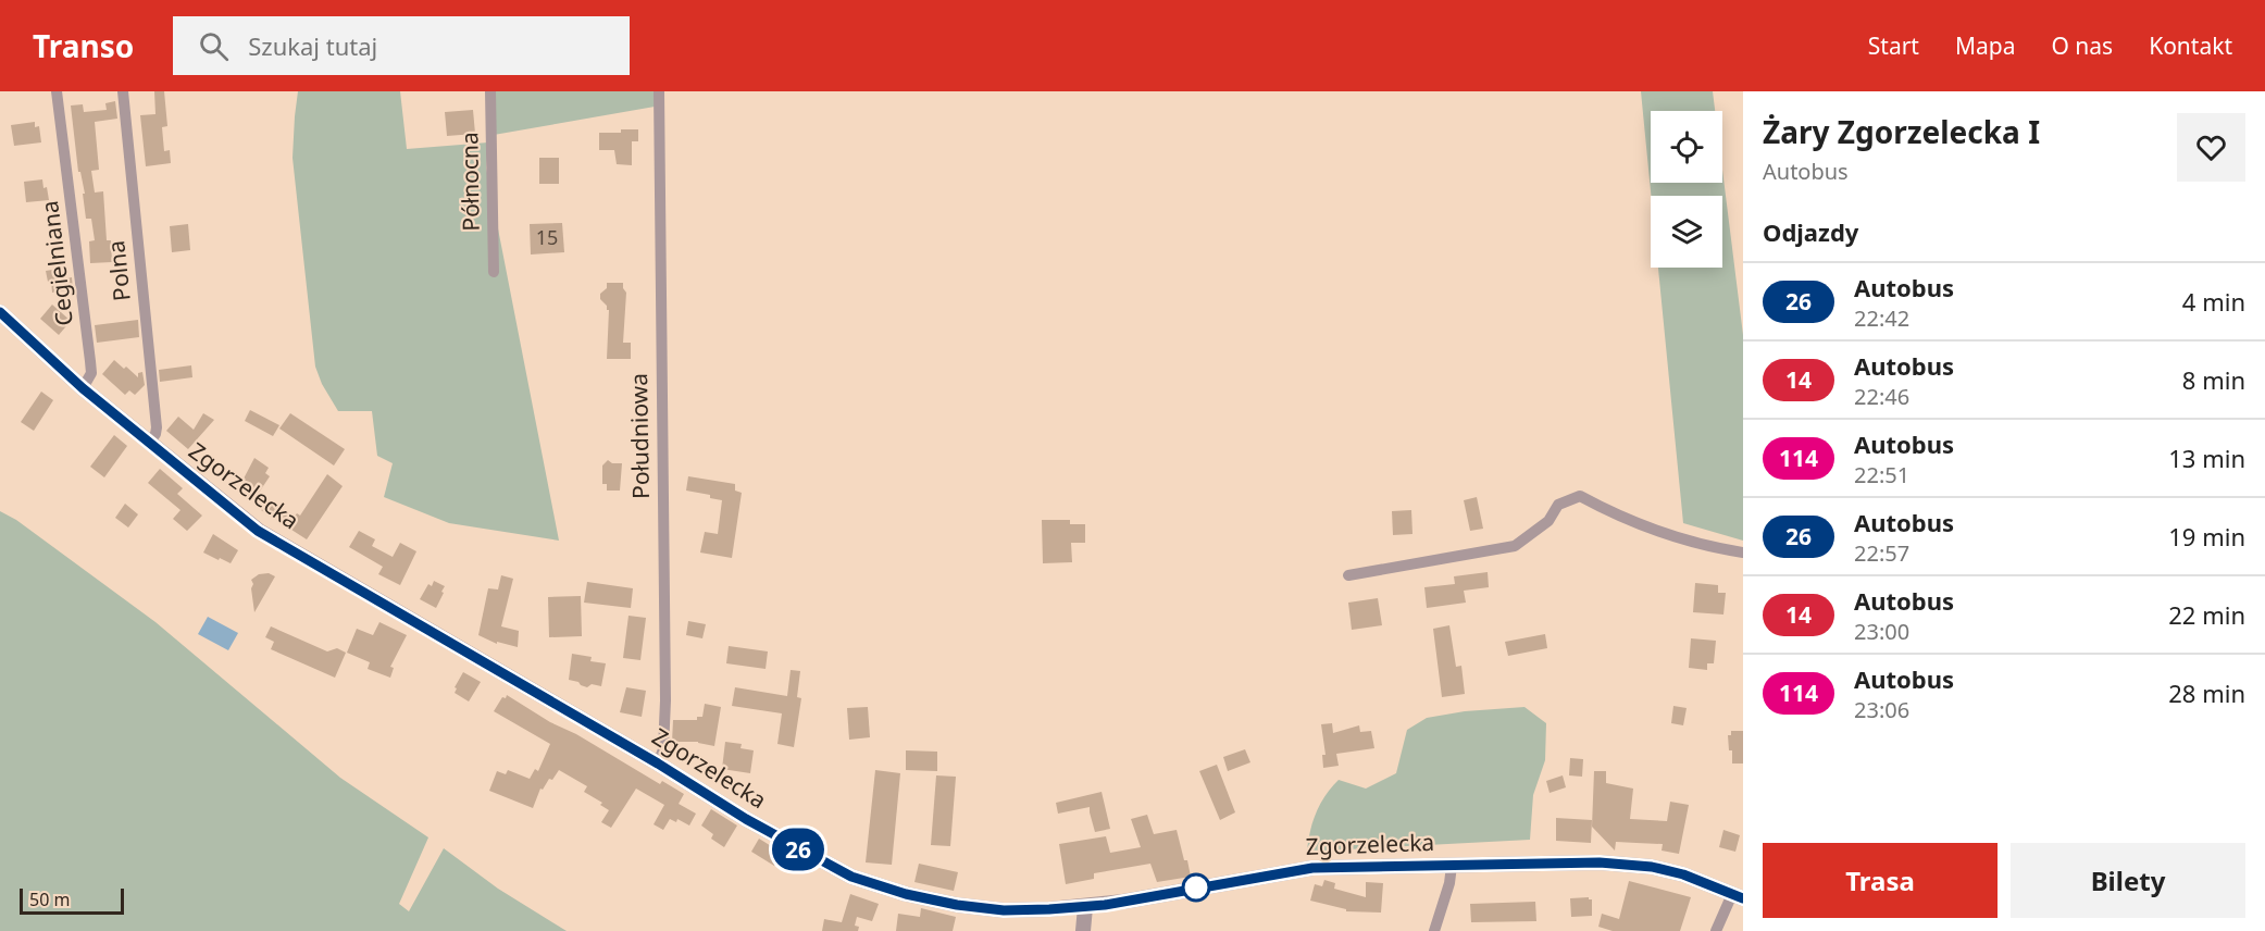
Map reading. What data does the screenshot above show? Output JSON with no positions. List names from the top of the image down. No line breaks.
{"streets":{"street":["Północna","Cegielniana","Polna","Południowa","Zgorzelecka"]},"crossings":[["Cegielniana","Zgorzelecka"],["Polna","Zgorzelecka"],["Południowa","Zgorzelecka"]],"lines":["bus line 26"],"house_numbers":["15"],"scale_bar":"50 m","page":{"header":"Transo","search":"Szukaj tutaj","nav":["Start","Mapa","O nas","Kontakt"],"on_map":"26","heading":[["Żary Zgorzelecka I","Autobus"],"Odjazdy"],"list":[{"mark":"26","name":"Autobus","note":"22:42","value":"4 min"},{"mark":"14","name":"Autobus","note":"22:46","value":"8 min"},{"mark":"114","name":"Autobus","note":"22:51","value":"13 min"},{"mark":"26","name":"Autobus","note":"22:57","value":"19 min"},{"mark":"14","name":"Autobus","note":"23:00","value":"22 min"},{"mark":"114","name":"Autobus","note":"23:06","value":"28 min"}],"buttons":["Trasa","Bilety"],"scale":"50 m"}}
